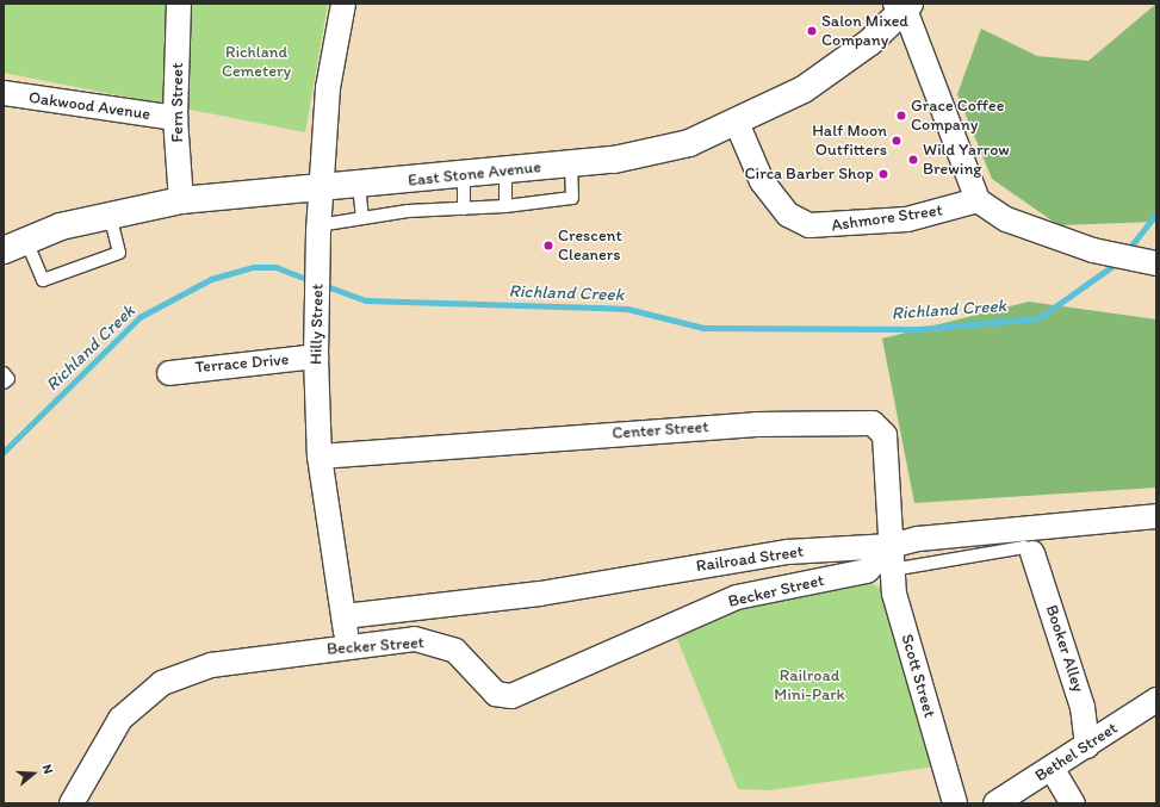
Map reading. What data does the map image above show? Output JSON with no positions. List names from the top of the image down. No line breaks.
{"streets":{"highway":["East Stone Avenue"],"street":["Fern Street","Oakwood Avenue","Ashmore Street","Hilly Street","Terrace Drive","Center Street","Railroad Street","Becker Street","Booker Alley","Scott Street","Bethel Street"]},"crossings":[["Fern Street","Oakwood Avenue"],["Fern Street","East Stone Avenue"],["East Stone Avenue","Ashmore Street"],["East Stone Avenue","Hilly Street"],["Hilly Street","Terrace Drive"],["Hilly Street","Center Street"],["Hilly Street","Railroad Street"],["Hilly Street","Becker Street"],["Center Street","Railroad Street"],["Center Street","Becker Street"],["Center Street","Scott Street"],["Railroad Street","Becker Street"],["Railroad Street","Scott Street"],["Becker Street","Scott Street"],["Booker Alley","Bethel Street"]],"water":["Richland Creek"],"parks":["Richland Cemetery","Railroad Mini-Park"],"places":["Salon Mixed Company","Grace Coffee Company","Half Moon Outfitters","Wild Yarrow Brewing","Circa Barber Shop","Crescent Cleaners"],"north":"right"}
